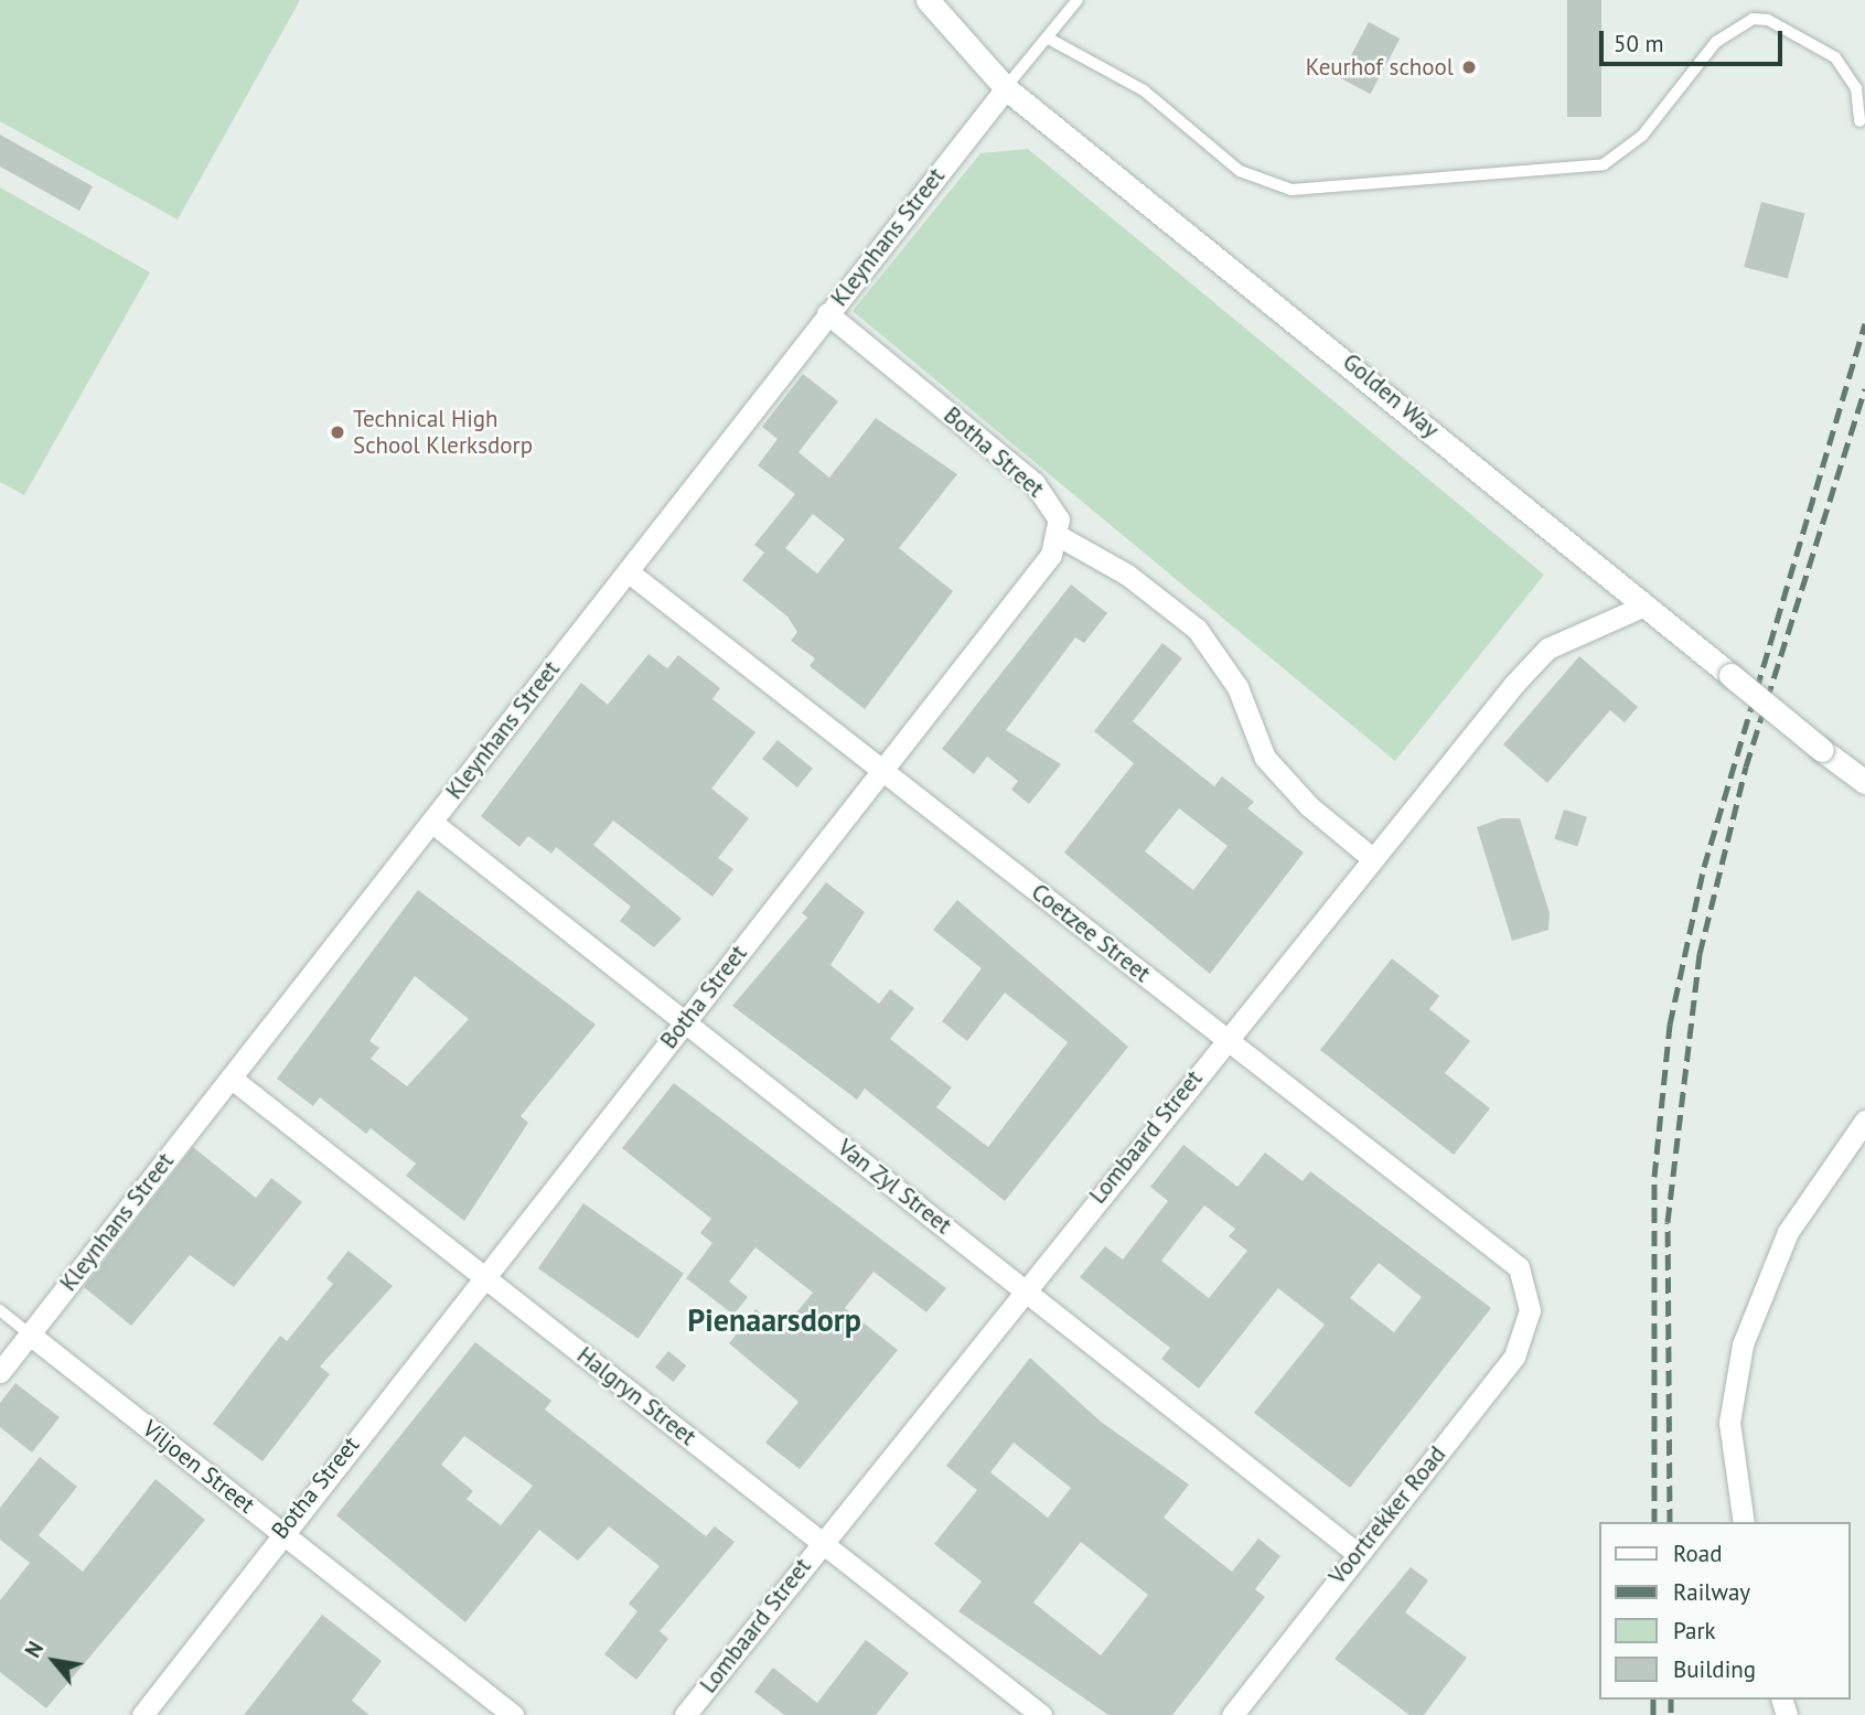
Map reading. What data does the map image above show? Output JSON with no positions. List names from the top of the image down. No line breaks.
{"streets":{"street":["Kleynhans Street","Golden Way","Botha Street","Coetzee Street","Lombaard Street","Van Zyl Street","Halgryn Street","Viljoen Street","Voortrekker Road"]},"crossings":[["Kleynhans Street","Golden Way"],["Kleynhans Street","Botha Street"],["Kleynhans Street","Coetzee Street"],["Kleynhans Street","Van Zyl Street"],["Kleynhans Street","Halgryn Street"],["Kleynhans Street","Viljoen Street"],["Golden Way","Lombaard Street"],["Botha Street","Coetzee Street"],["Botha Street","Van Zyl Street"],["Botha Street","Halgryn Street"],["Botha Street","Viljoen Street"],["Coetzee Street","Lombaard Street"],["Coetzee Street","Voortrekker Road"],["Lombaard Street","Van Zyl Street"],["Lombaard Street","Halgryn Street"],["Van Zyl Street","Voortrekker Road"]],"districts":["Pienaarsdorp"],"places":["Keurhof school","Technical High School Klerksdorp"],"legend":["Road","Railway","Park","Building"],"scale_bar":"50 m","north":"top left"}
